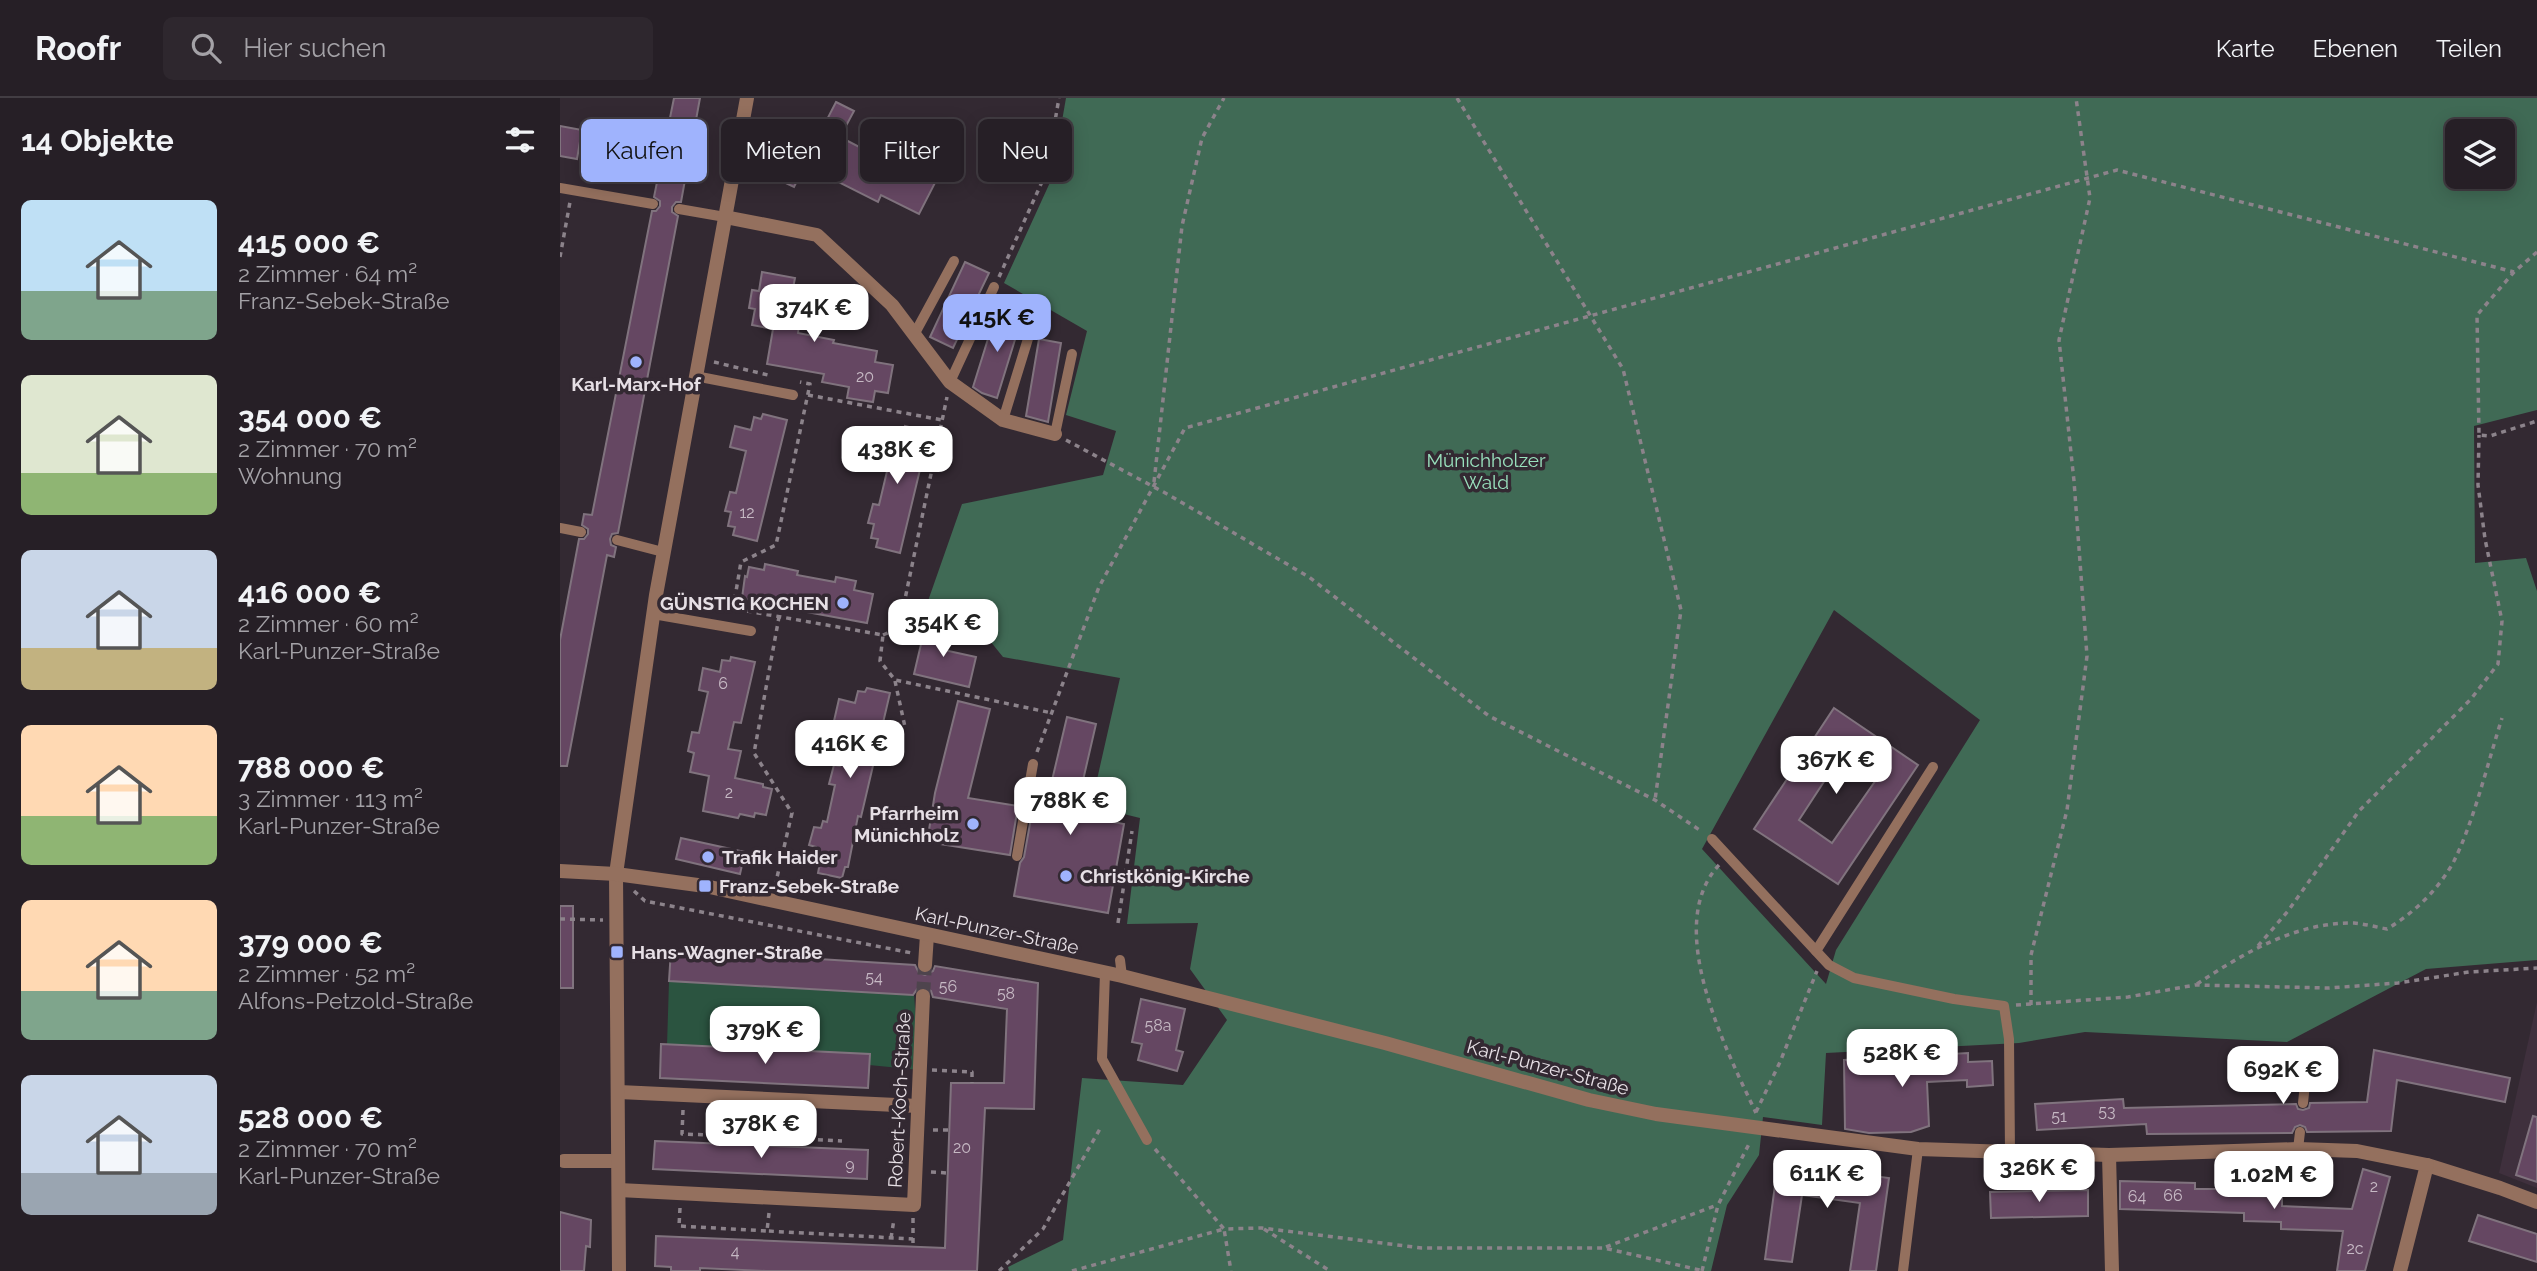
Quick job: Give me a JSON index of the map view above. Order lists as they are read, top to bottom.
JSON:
{
  "streets": {
    "street": ["Karl-Punzer-Straße", "Robert-Koch-Straße"]
  },
  "parks": ["Münichholzer Wald"],
  "places": {
    "other": [
      "Karl-Marx-Hof",
      "GÜNSTIG KOCHEN",
      "Pfarrheim Münichholz",
      "Trafik Haider",
      "Christkönig-Kirche"
    ],
    "transit": ["Franz-Sebek-Straße", "Hans-Wagner-Straße"]
  },
  "house_numbers": [
    "20",
    "12",
    "6",
    "2",
    "54",
    "56",
    "58",
    "58a",
    "53",
    "51",
    "20",
    "9",
    "2",
    "66",
    "64",
    "2c",
    "4"
  ],
  "page": {
    "header": "Roofr",
    "search": "Hier suchen",
    "nav": ["Karte", "Ebenen", "Teilen"],
    "heading": "14 Objekte",
    "chip": [
      "Kaufen",
      "Mieten",
      "Filter",
      "Neu"
    ],
    "list": [
      {
        "name": "415 000 €",
        "note": "2 Zimmer · 64 m² · Franz-Sebek-Straße"
      },
      {
        "name": "354 000 €",
        "note": "2 Zimmer · 70 m² · Wohnung"
      },
      {
        "name": "416 000 €",
        "note": "2 Zimmer · 60 m² · Karl-Punzer-Straße"
      },
      {
        "name": "788 000 €",
        "note": "3 Zimmer · 113 m² · Karl-Punzer-Straße"
      },
      {
        "name": "379 000 €",
        "note": "2 Zimmer · 52 m² · Alfons-Petzold-Straße"
      },
      {
        "name": "528 000 €",
        "note": "2 Zimmer · 70 m² · Karl-Punzer-Straße"
      }
    ],
    "price": [
      "374K €",
      "415K €",
      "438K €",
      "354K €",
      "416K €",
      "367K €",
      "788K €",
      "379K €",
      "528K €",
      "692K €",
      "378K €",
      "326K €",
      "611K €",
      "1.02M €"
    ]
  }
}
